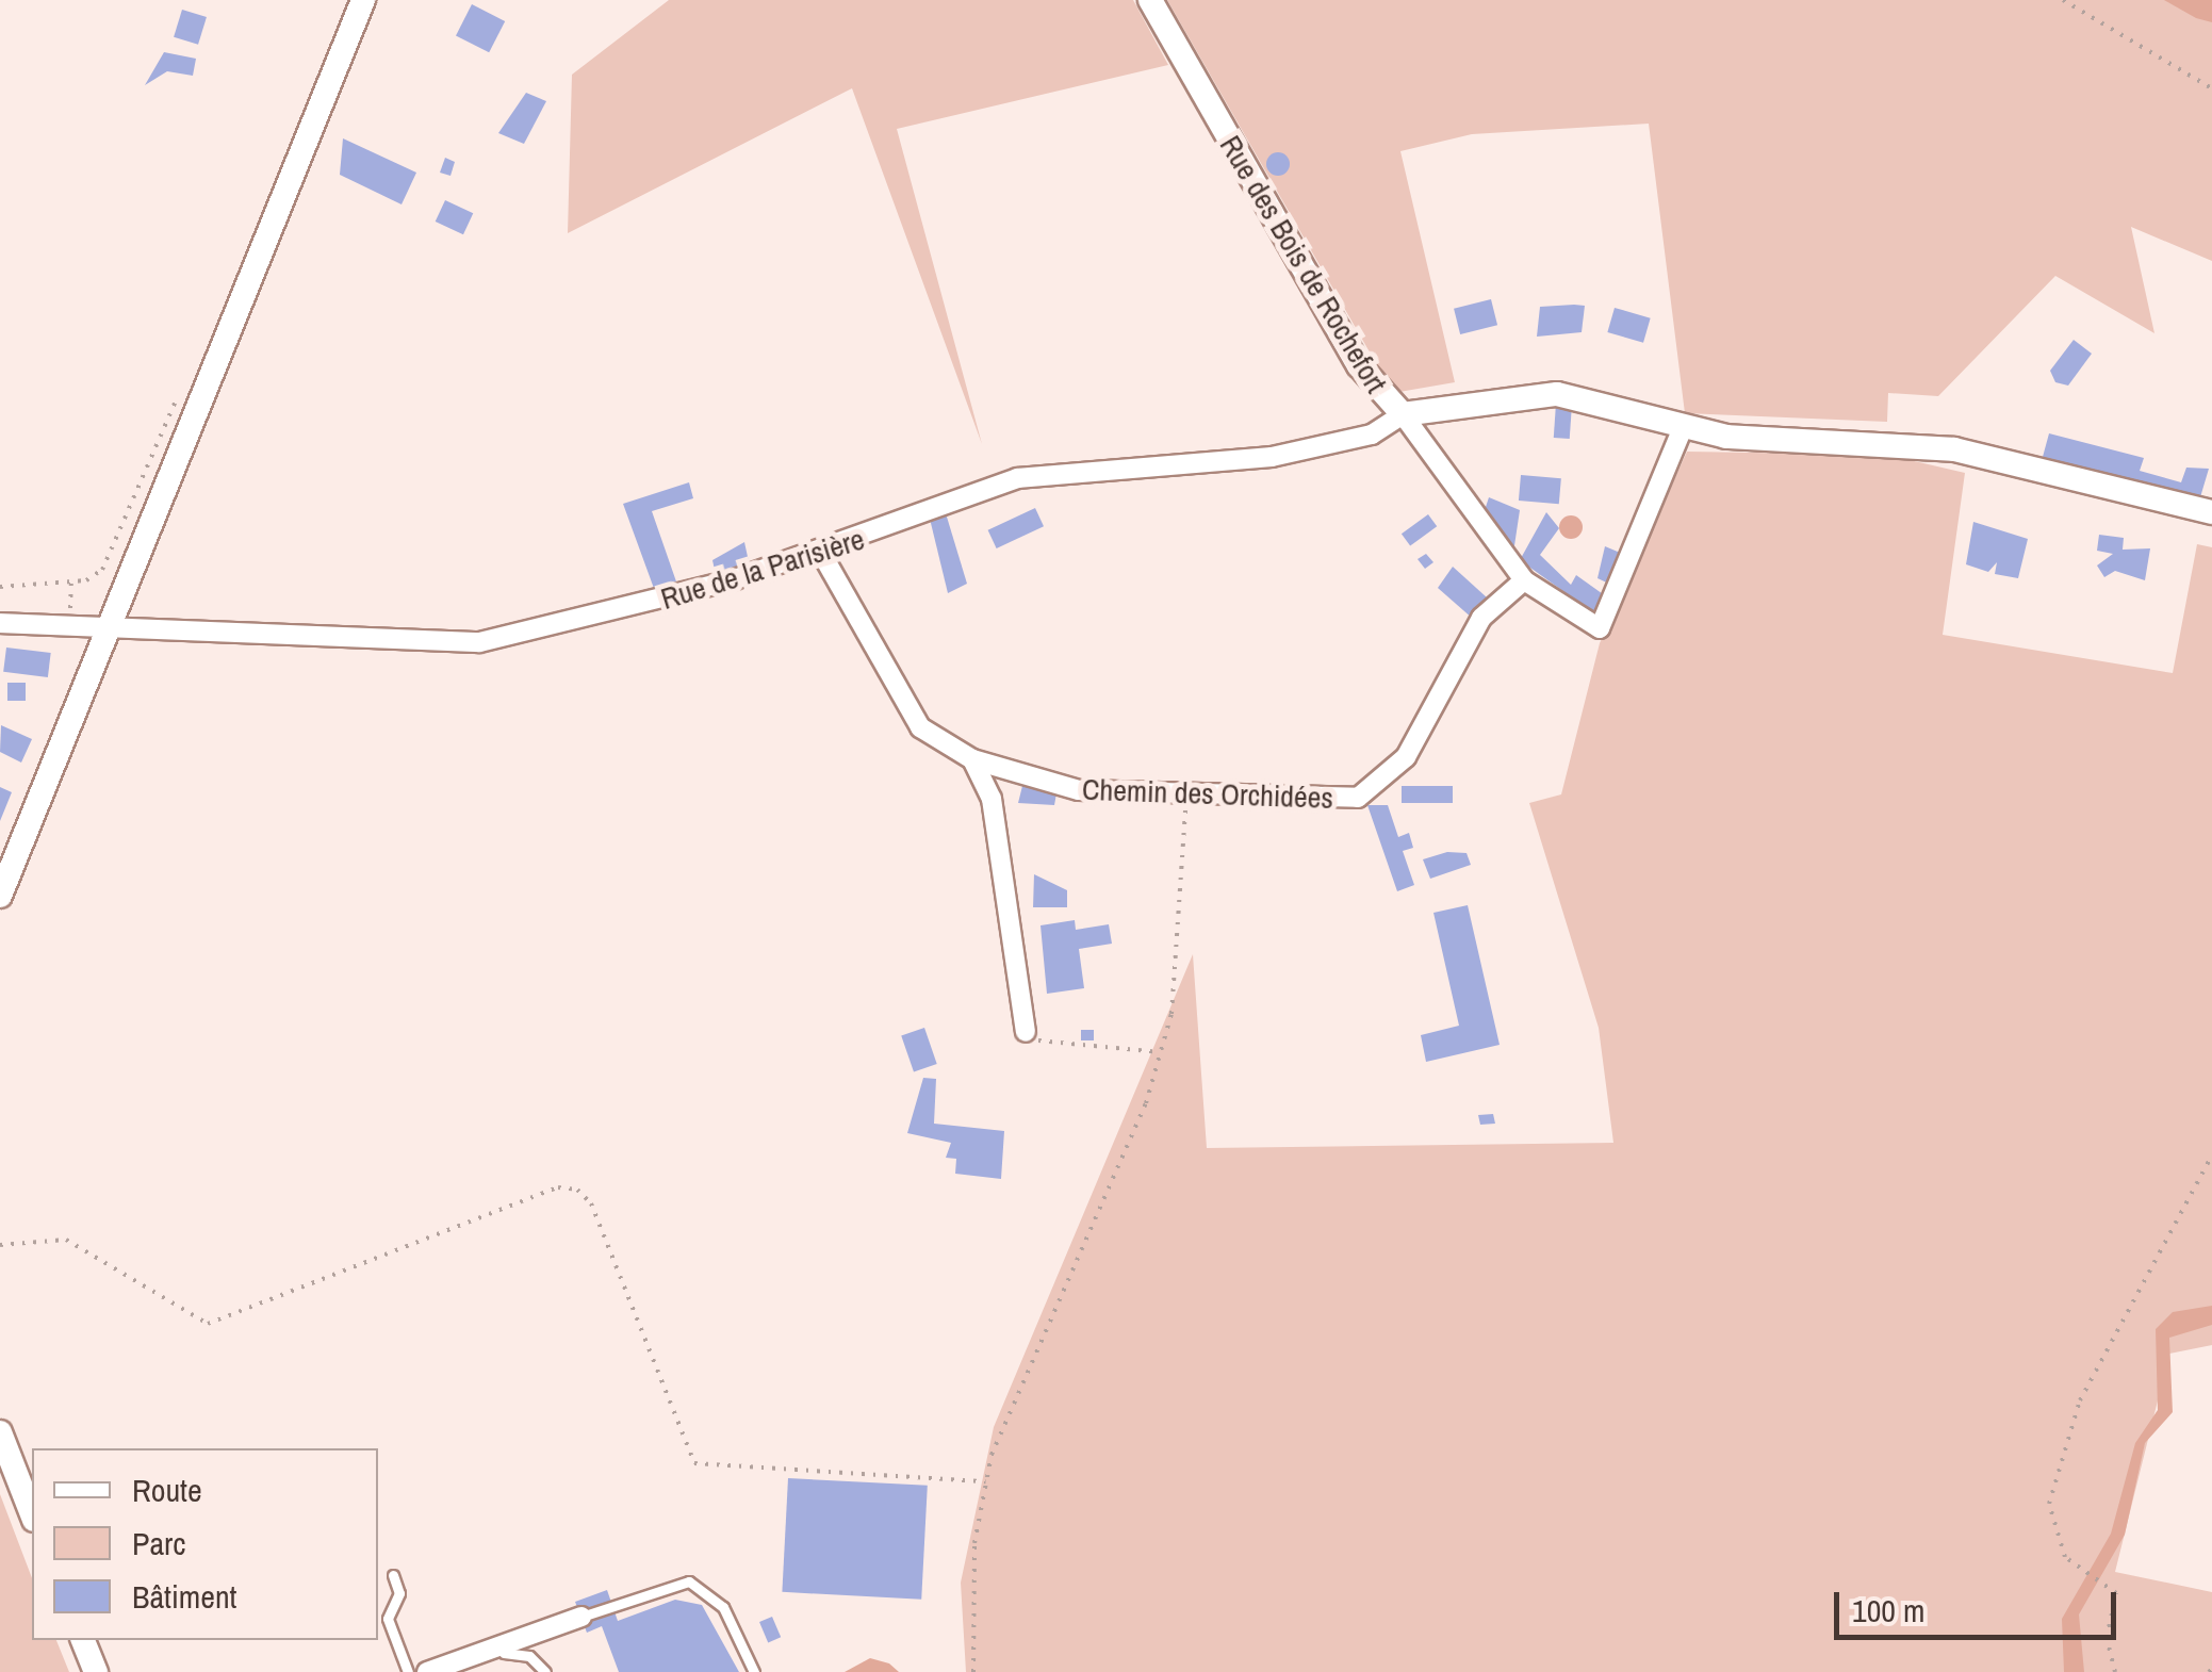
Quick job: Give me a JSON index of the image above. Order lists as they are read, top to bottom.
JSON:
{
  "streets": {
    "street": ["Rue des Bois de Rochefort", "Rue de la Parisière", "Chemin des Orchidées"]
  },
  "crossings": [
    ["Rue des Bois de Rochefort", "Rue de la Parisière"],
    ["Rue de la Parisière", "Chemin des Orchidées"]
  ],
  "legend": ["Route", "Parc", "Bâtiment"],
  "scale_bar": "100 m"
}
